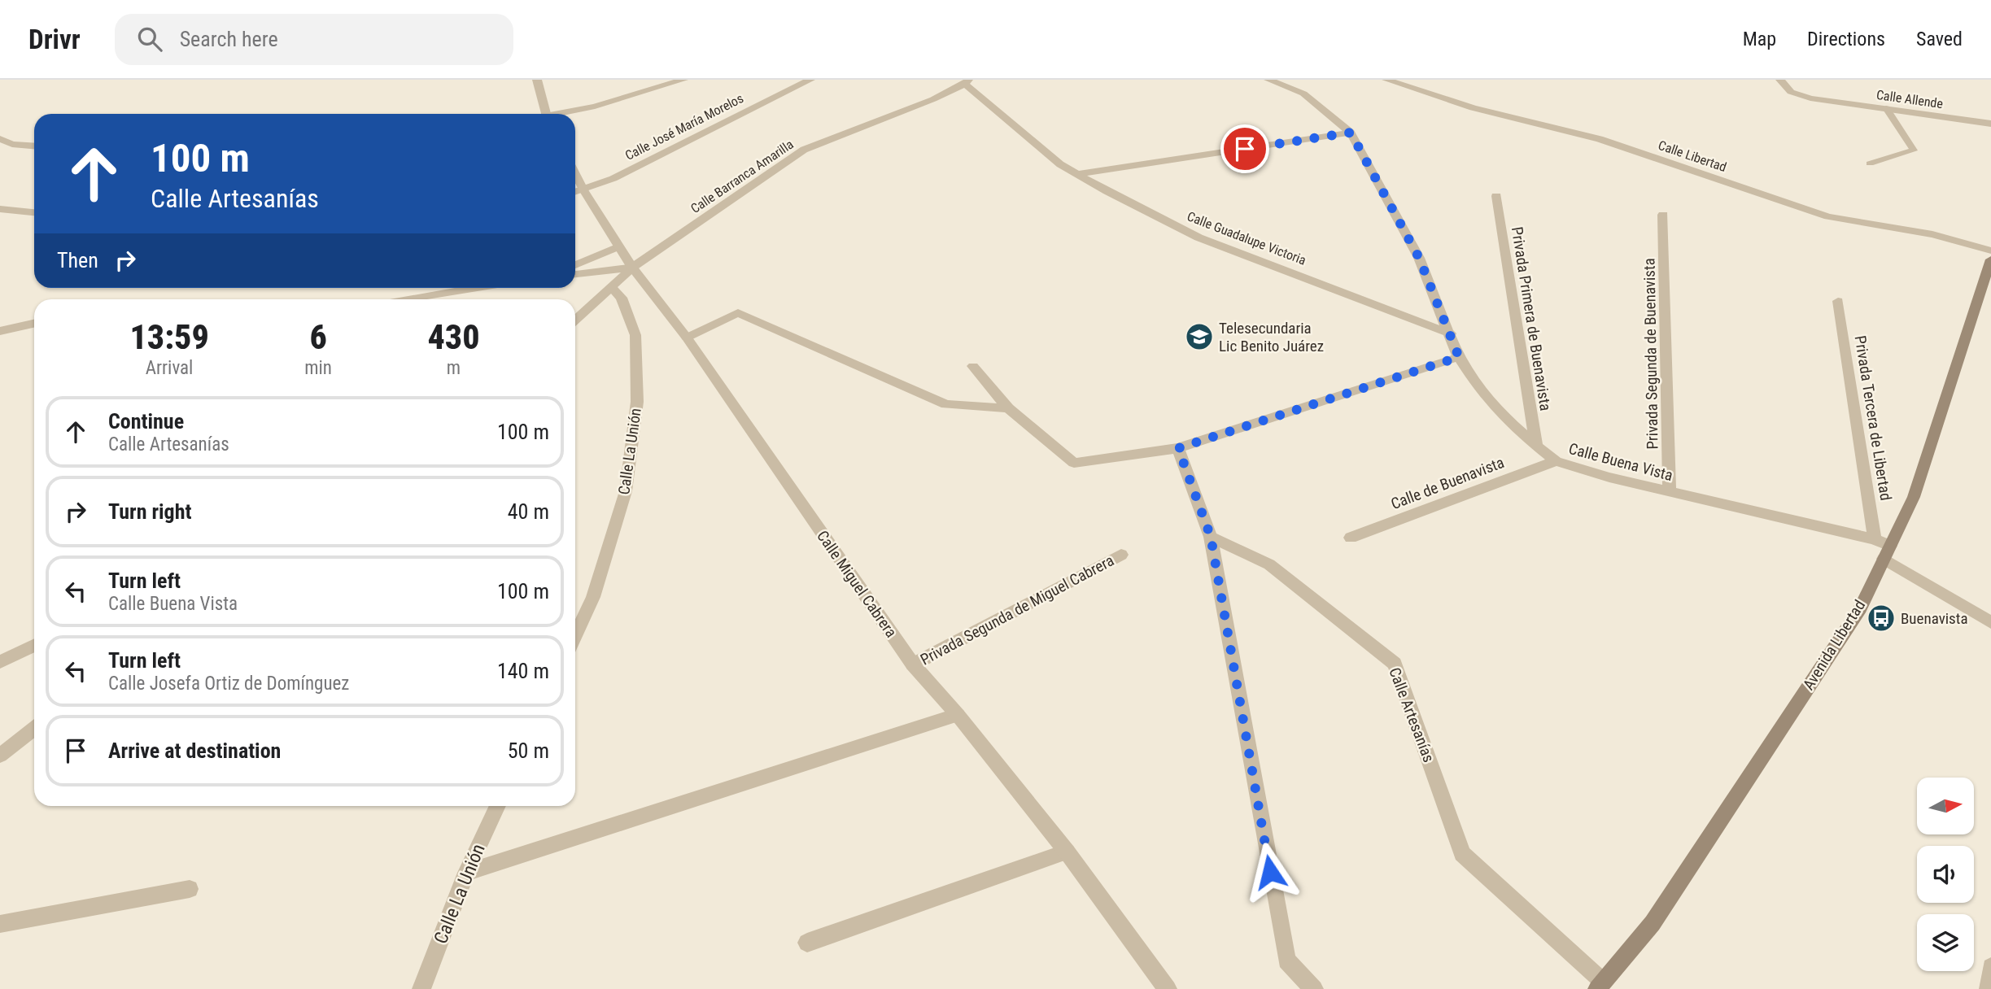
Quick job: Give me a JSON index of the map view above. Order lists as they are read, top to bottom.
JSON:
{
  "streets": {
    "main road": ["Avenida Libertad"],
    "street": [
      "Calle Allende",
      "Calle José María Morelos",
      "Calle Libertad",
      "Calle Barranca Amarilla",
      "Calle Guadalupe Victoria",
      "Privada Primera de Buenavista",
      "Privada Segunda de Buenavista",
      "Privada Tercera de Libertad",
      "Calle La Unión",
      "Calle Buena Vista",
      "Calle de Buenavista",
      "Calle Miguel Cabrera",
      "Privada Segunda de Miguel Cabrera",
      "Calle Artesanías"
    ]
  },
  "crossings": [
    ["Calle José María Morelos", "Calle Miguel Cabrera"],
    ["Calle Barranca Amarilla", "Calle Guadalupe Victoria"],
    ["Calle Barranca Amarilla", "Calle La Unión"],
    ["Calle Barranca Amarilla", "Calle Miguel Cabrera"],
    ["Calle Guadalupe Victoria", "Calle Buena Vista"],
    ["Privada Primera de Buenavista", "Calle Buena Vista"],
    ["Privada Segunda de Buenavista", "Calle Buena Vista"],
    ["Privada Tercera de Libertad", "Calle Buena Vista"],
    ["Calle Buena Vista", "Calle de Buenavista"],
    ["Calle Buena Vista", "Avenida Libertad"],
    ["Calle Miguel Cabrera", "Privada Segunda de Miguel Cabrera"],
    ["Avenida Libertad", "Calle Artesanías"]
  ],
  "places": {
    "school or university": ["Telesecundaria Lic Benito Juárez"],
    "bus stop": ["Buenavista"]
  },
  "north": "right",
  "page": {
    "header": "Drivr",
    "search": "Search here",
    "nav": ["Map", "Directions", "Saved"],
    "turn": ["100 m", "Calle Artesanías"],
    "then": "Then",
    "eta": [
      "13:59",
      "Arrival",
      "6",
      "min",
      "430",
      "m"
    ],
    "list": [
      {
        "name": "Continue",
        "note": "Calle Artesanías",
        "value": "100 m"
      },
      {
        "name": "Turn right",
        "value": "40 m"
      },
      {
        "name": "Turn left",
        "note": "Calle Buena Vista",
        "value": "100 m"
      },
      {
        "name": "Turn left",
        "note": "Calle Josefa Ortiz de Domínguez",
        "value": "140 m"
      },
      {
        "name": "Arrive at destination",
        "value": "50 m"
      }
    ]
  }
}
